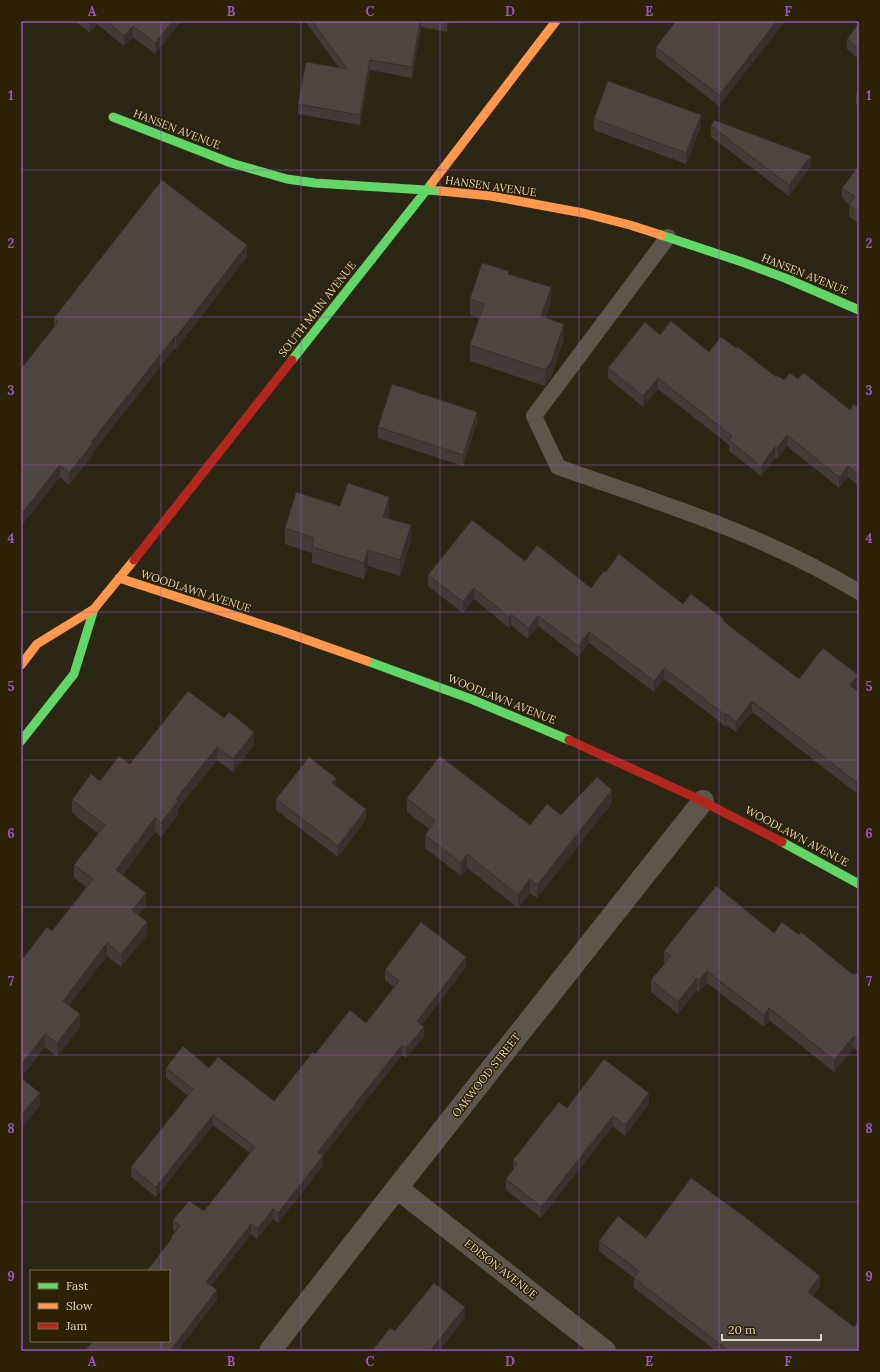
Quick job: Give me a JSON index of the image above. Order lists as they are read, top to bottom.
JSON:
{
  "streets": {
    "street": [
      "HANSEN AVENUE",
      "SOUTH MAIN AVENUE",
      "WOODLAWN AVENUE",
      "OAKWOOD STREET",
      "EDISON AVENUE"
    ]
  },
  "crossings": [
    ["HANSEN AVENUE", "SOUTH MAIN AVENUE"],
    ["SOUTH MAIN AVENUE", "WOODLAWN AVENUE"],
    ["WOODLAWN AVENUE", "OAKWOOD STREET"],
    ["OAKWOOD STREET", "EDISON AVENUE"]
  ],
  "legend": ["Fast", "Slow", "Jam"],
  "scale_bar": "20 m",
  "grid": {
    "columns": [
      "A",
      "B",
      "C",
      "D",
      "E",
      "F"
    ],
    "rows": [
      "1",
      "2",
      "3",
      "4",
      "5",
      "6",
      "7",
      "8",
      "9"
    ]
  }
}
